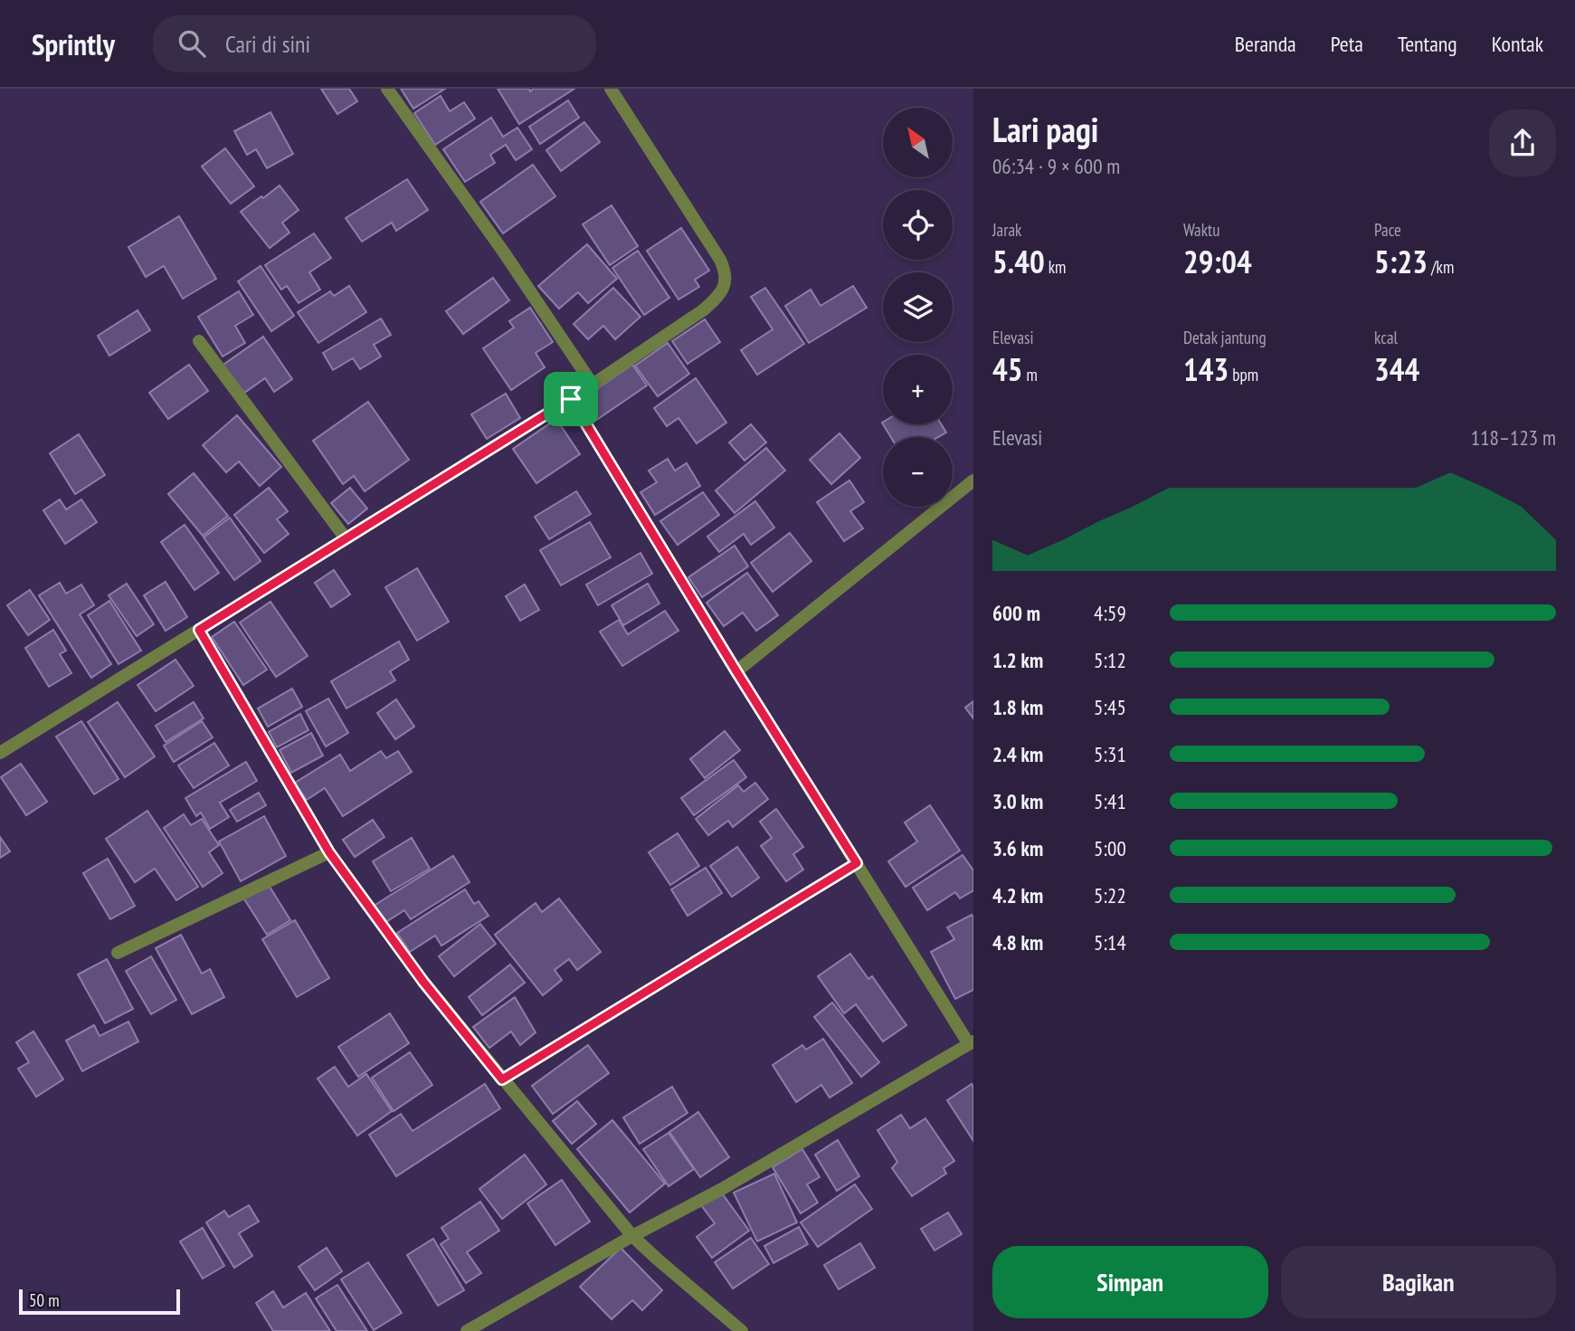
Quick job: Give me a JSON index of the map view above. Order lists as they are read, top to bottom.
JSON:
{
  "scale_bar": "50 m",
  "north": "top left",
  "page": {
    "header": "Sprintly",
    "search": "Cari di sini",
    "nav": [
      "Beranda",
      "Peta",
      "Tentang",
      "Kontak"
    ],
    "heading": ["Lari pagi", "06:34 · 9 × 600 m"],
    "map_buttons": ["+", "−"],
    "stats": [
      ["Jarak", "5.40 km"],
      ["Waktu", "29:04"],
      ["Pace", "5:23 /km"],
      ["Elevasi", "45 m"],
      ["Detak jantung", "143 bpm"],
      ["kcal", "344"]
    ],
    "chart": ["Elevasi", "118–123 m"],
    "list": [
      {
        "name": "600 m",
        "note": "4:59"
      },
      {
        "name": "1.2 km",
        "note": "5:12"
      },
      {
        "name": "1.8 km",
        "note": "5:45"
      },
      {
        "name": "2.4 km",
        "note": "5:31"
      },
      {
        "name": "3.0 km",
        "note": "5:41"
      },
      {
        "name": "3.6 km",
        "note": "5:00"
      },
      {
        "name": "4.2 km",
        "note": "5:22"
      },
      {
        "name": "4.8 km",
        "note": "5:14"
      }
    ],
    "buttons": ["Simpan", "Bagikan"],
    "scale": "50 m"
  }
}
